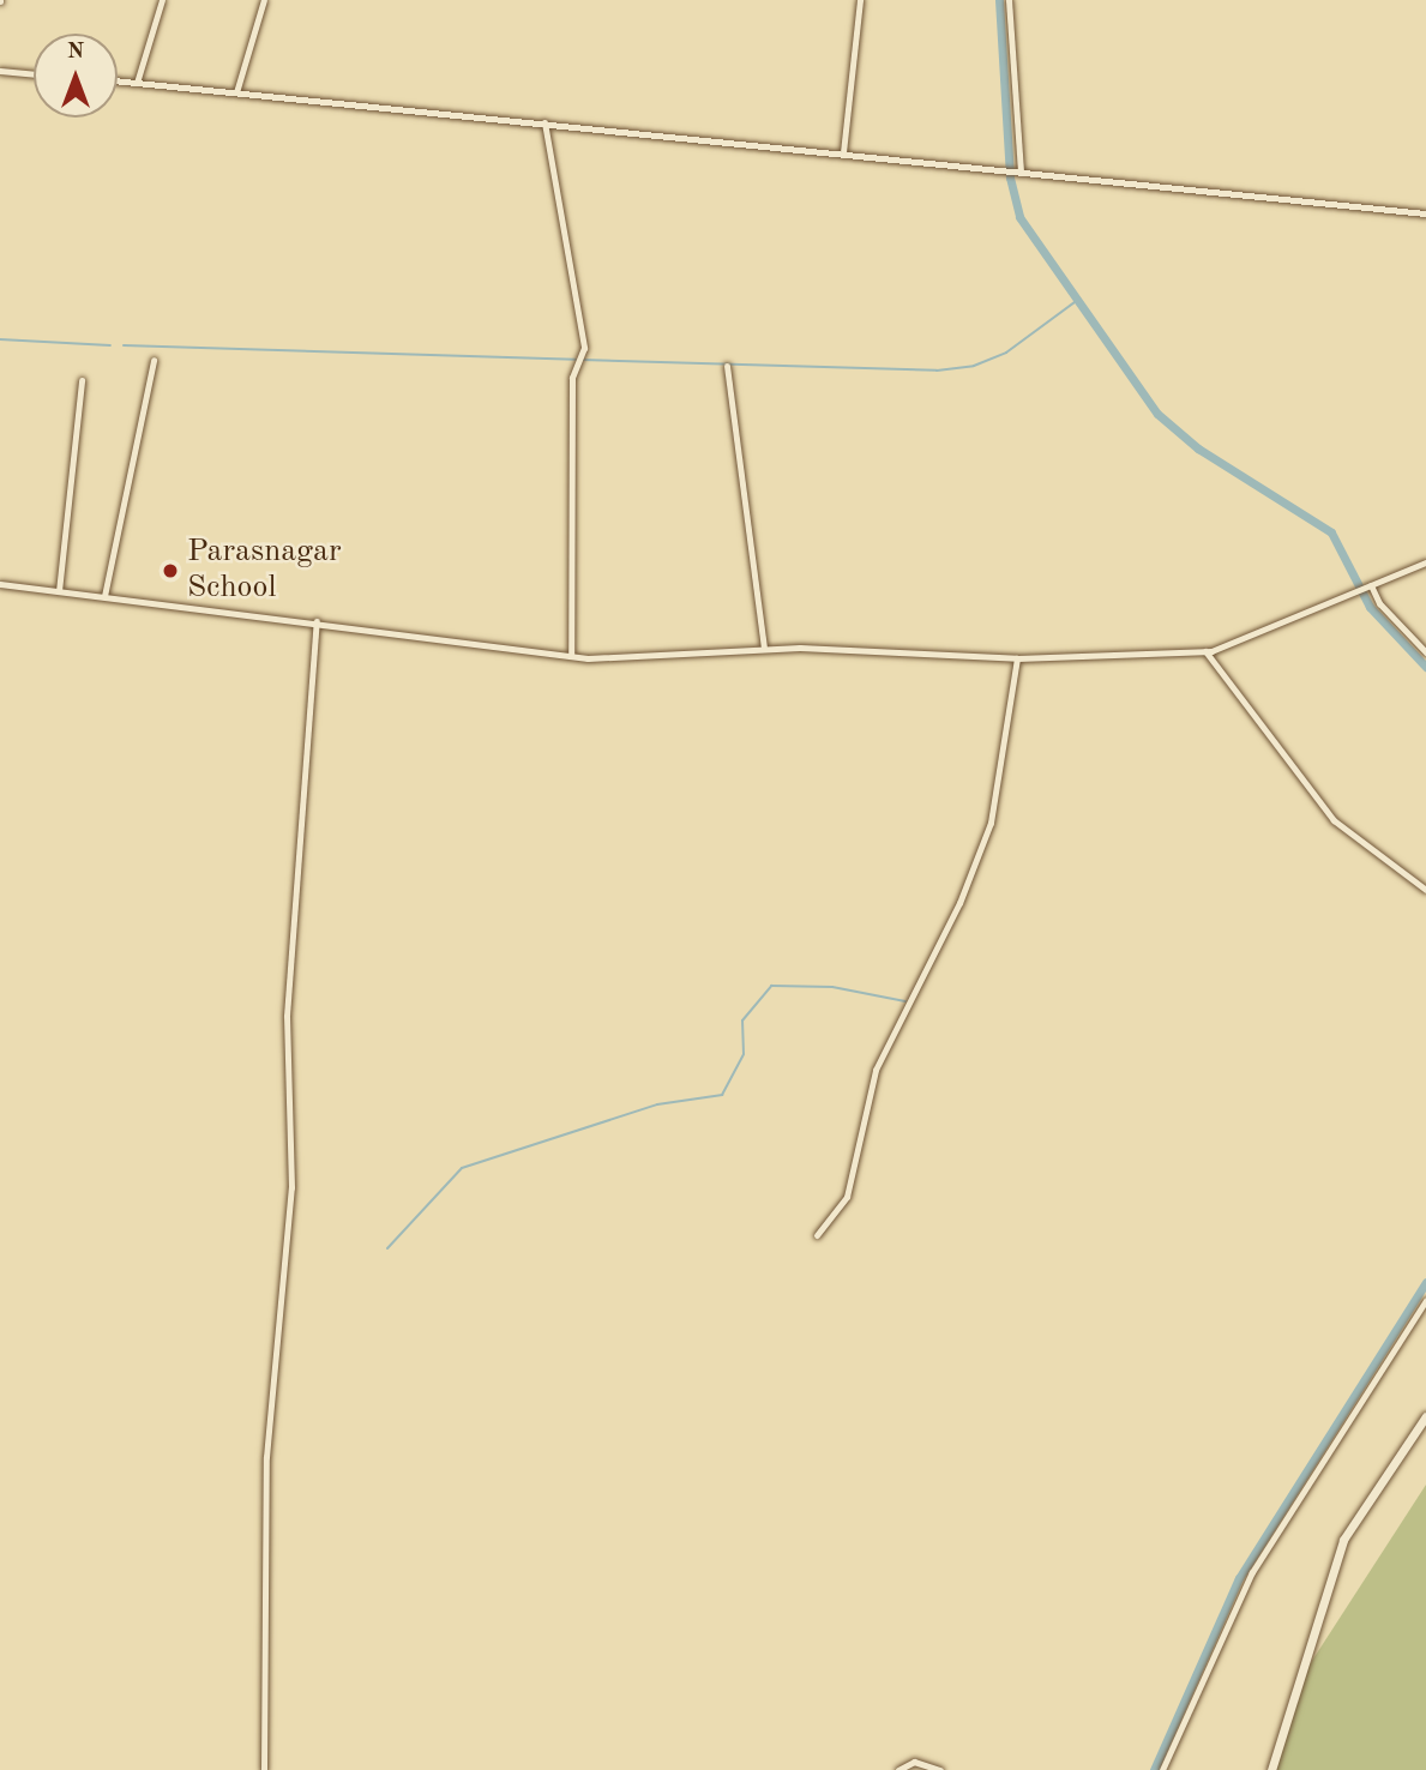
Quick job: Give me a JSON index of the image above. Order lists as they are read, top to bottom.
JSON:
{
  "places": ["Parasnagar School"],
  "north": "top"
}
